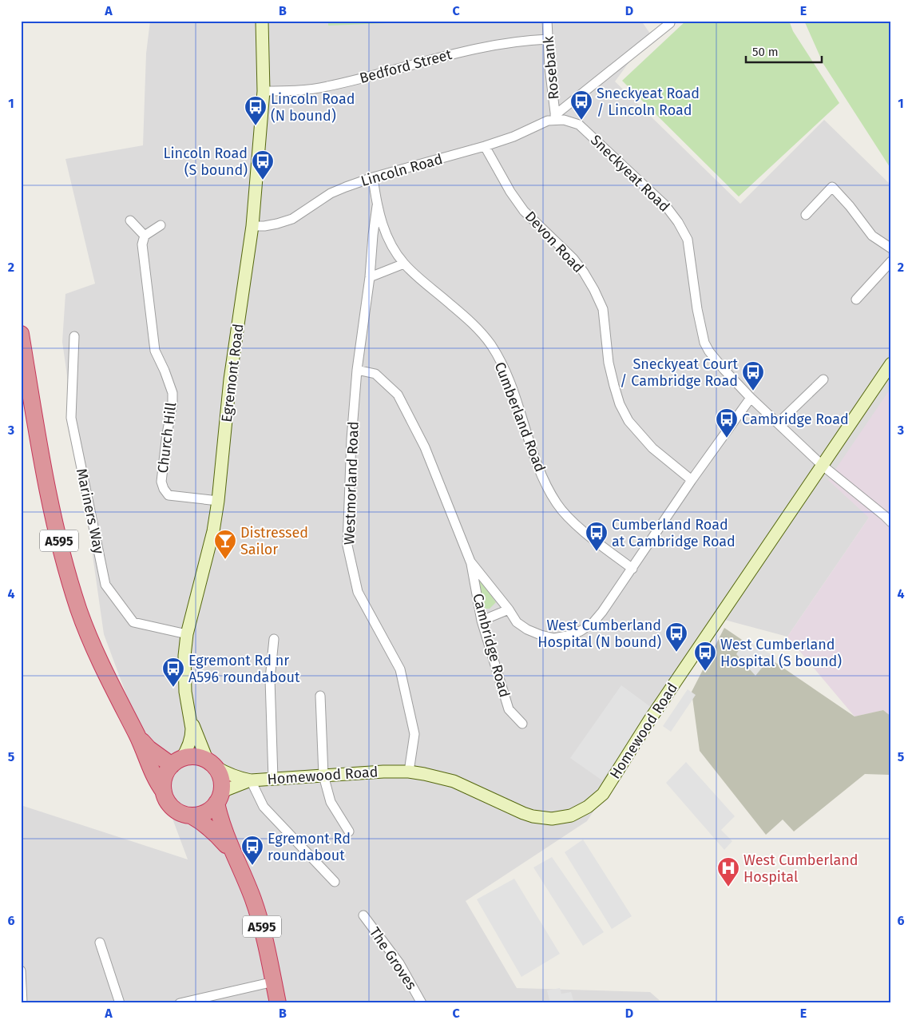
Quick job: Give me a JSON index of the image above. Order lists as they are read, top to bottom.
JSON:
{
  "streets": {
    "highway": ["A595"],
    "street": [
      "Bedford Street",
      "Rosebank",
      "Lincoln Road",
      "Sneckyeat Road",
      "Devon Road",
      "Egremont Road",
      "Cumberland Road",
      "Church Hill",
      "Westmorland Road",
      "Mariners Way",
      "Cambridge Road",
      "Homewood Road",
      "The Groves"
    ]
  },
  "crossings": [
    ["Bedford Street", "Rosebank"],
    ["Bedford Street", "Egremont Road"],
    ["Rosebank", "Lincoln Road"],
    ["Rosebank", "Sneckyeat Road"],
    ["Lincoln Road", "Sneckyeat Road"],
    ["Lincoln Road", "Devon Road"],
    ["Lincoln Road", "Egremont Road"],
    ["Lincoln Road", "Cumberland Road"],
    ["Sneckyeat Road", "Cambridge Road"],
    ["Sneckyeat Road", "Homewood Road"],
    ["Devon Road", "Cambridge Road"],
    ["Egremont Road", "Church Hill"],
    ["Egremont Road", "Mariners Way"],
    ["Cumberland Road", "Westmorland Road"],
    ["Cumberland Road", "Cambridge Road"],
    ["Westmorland Road", "Cambridge Road"],
    ["Westmorland Road", "Homewood Road"]
  ],
  "places": {
    "bus stop": [
      "Sneckyeat Road / Lincoln Road",
      "Lincoln Road (N bound)",
      "Lincoln Road (S bound)",
      "Sneckyeat Court / Cambridge Road",
      "Cambridge Road",
      "Cumberland Road at Cambridge Road",
      "West Cumberland Hospital (N bound)",
      "West Cumberland Hospital (S bound)",
      "Egremont Rd nr A596 roundabout",
      "Egremont Rd roundabout"
    ],
    "bar": ["Distressed Sailor"],
    "hospital": ["West Cumberland Hospital"]
  },
  "scale_bar": "50 m",
  "grid": {
    "columns": [
      "A",
      "B",
      "C",
      "D",
      "E"
    ],
    "rows": [
      "1",
      "2",
      "3",
      "4",
      "5",
      "6"
    ]
  }
}
